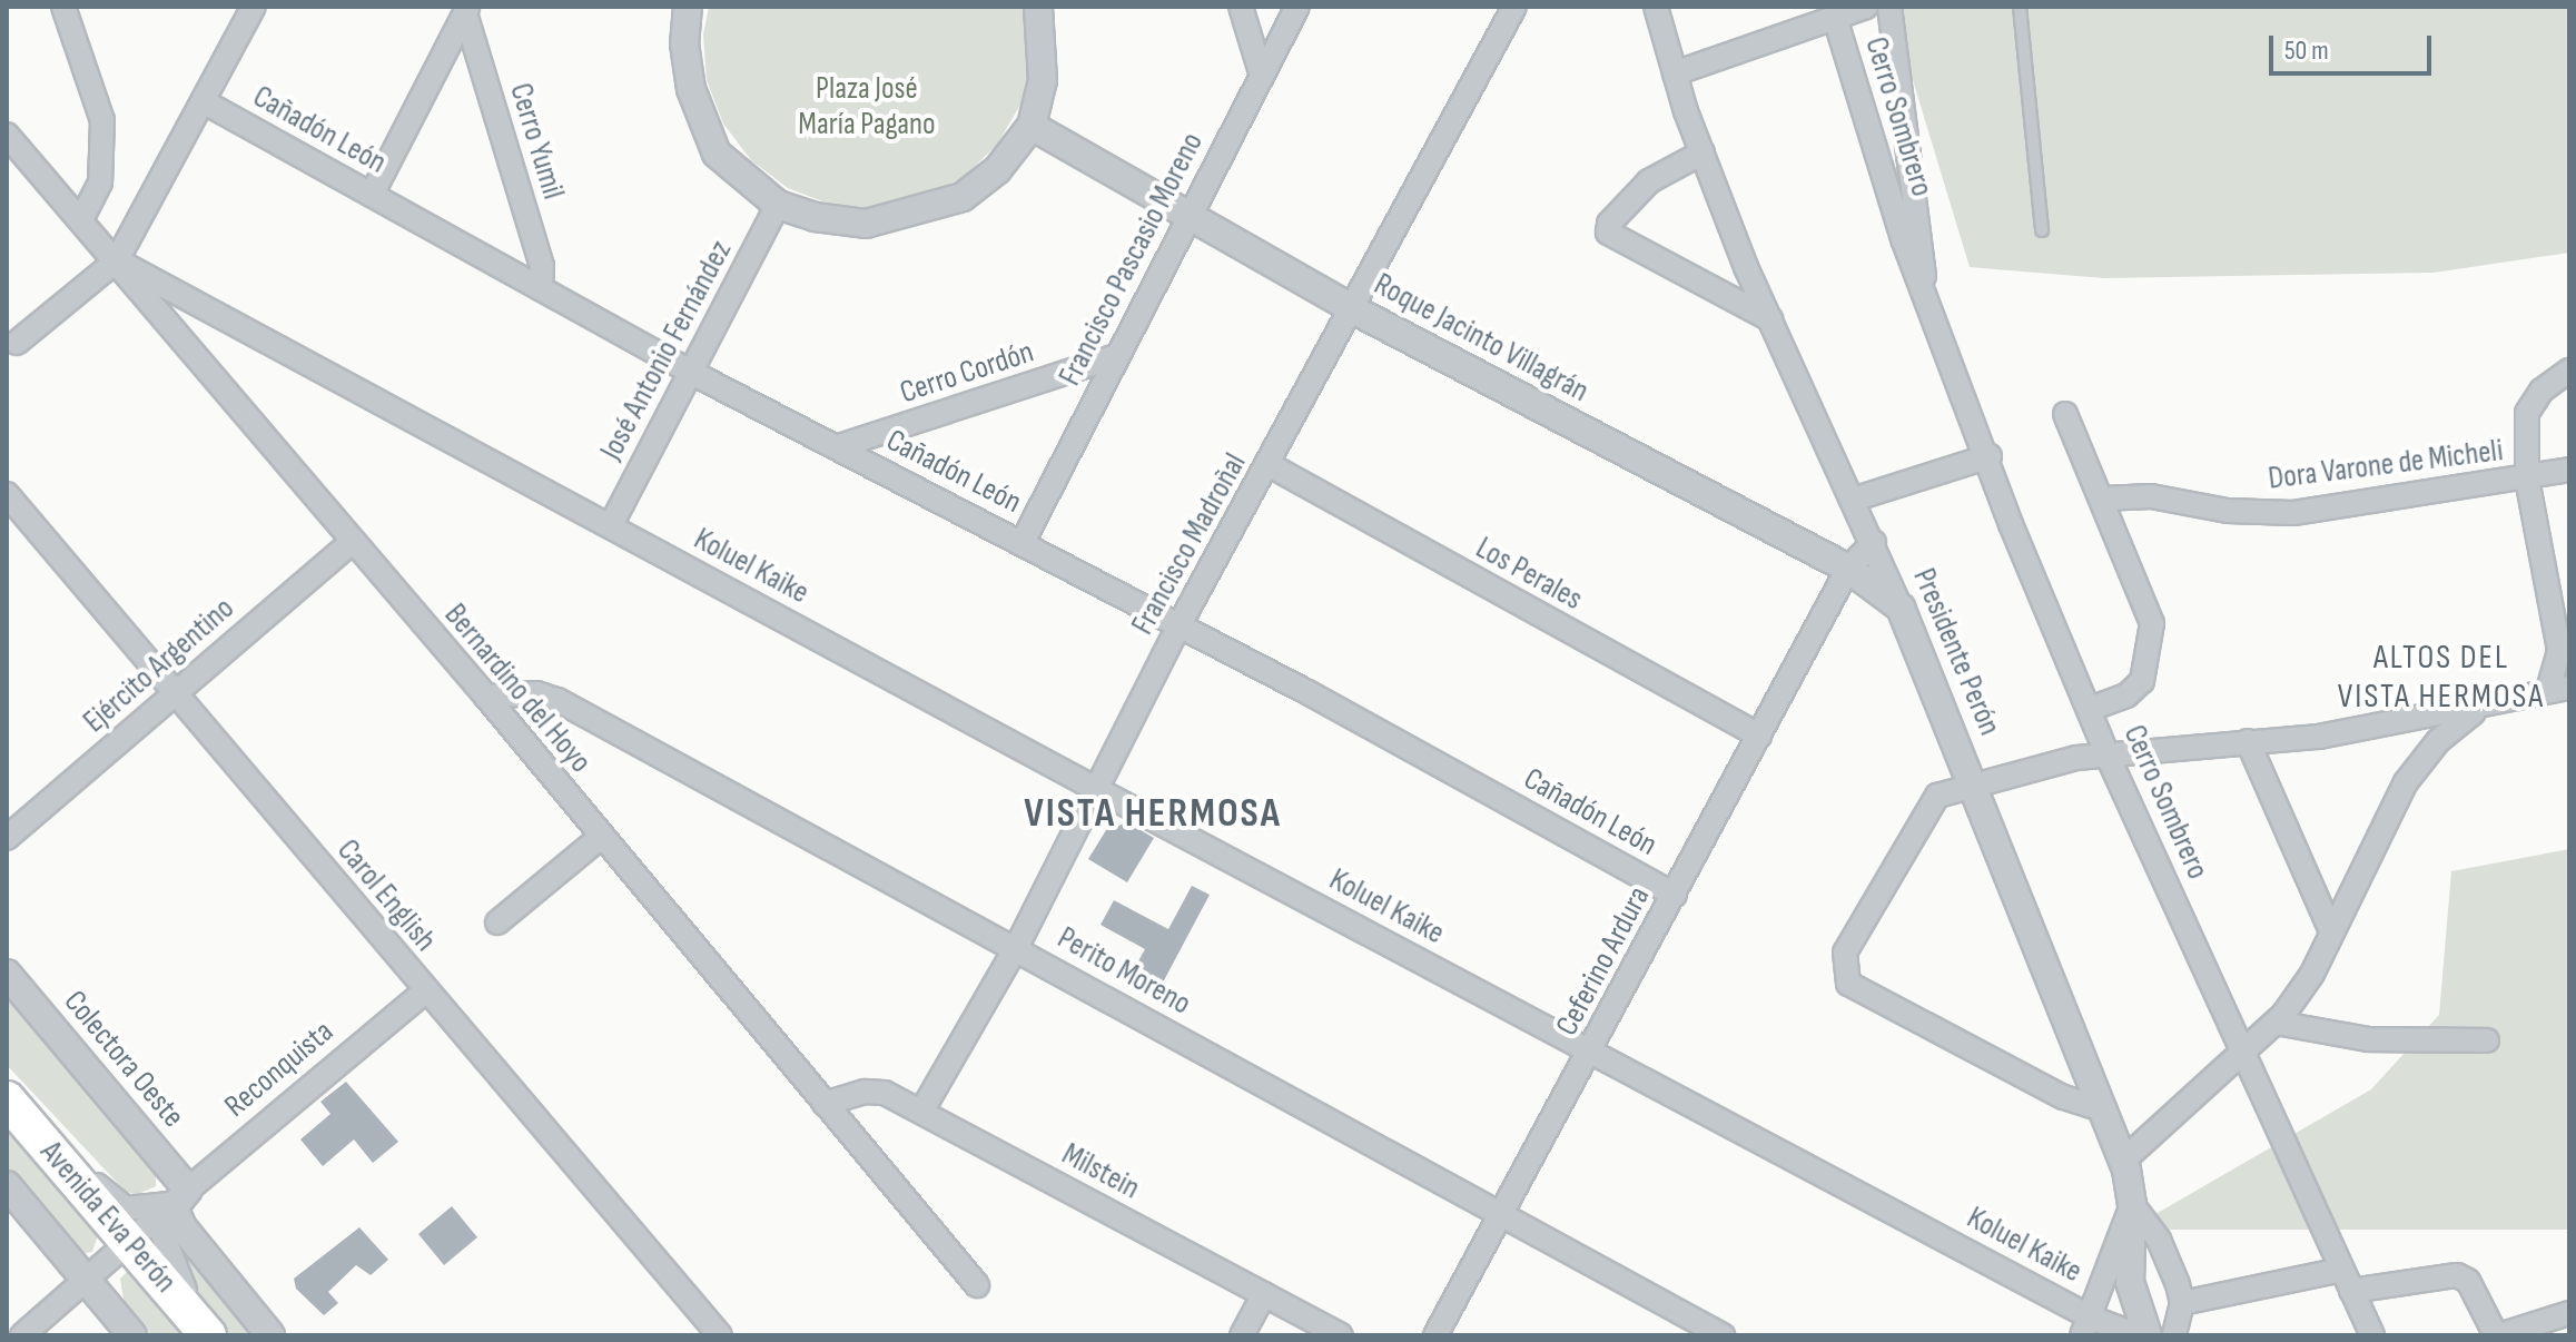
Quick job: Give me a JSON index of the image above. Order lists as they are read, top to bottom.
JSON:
{
  "streets": {
    "highway": ["Avenida Eva Perón"],
    "street": [
      "Cerro Sombrero",
      "Cañadón León",
      "Cerro Yumil",
      "Francisco Pascasio Moreno",
      "Roque Jacinto Villagrán",
      "José Antonio Fernández",
      "Cerro Cordón",
      "Dora Varone de Micheli",
      "Francisco Madroñal",
      "Koluel Kaike",
      "Los Perales",
      "Presidente Perón",
      "Ejército Argentino",
      "Bernardino del Hoyo",
      "Carol English",
      "Ceferino Ardura",
      "Perito Moreno",
      "Colectora Oeste",
      "Reconquista",
      "Milstein"
    ]
  },
  "crossings": [
    ["Cañadón León", "Cerro Yumil"],
    ["Cañadón León", "Francisco Pascasio Moreno"],
    ["Cañadón León", "José Antonio Fernández"],
    ["Cañadón León", "Cerro Cordón"],
    ["Cañadón León", "Francisco Madroñal"],
    ["Cañadón León", "Ceferino Ardura"],
    ["Francisco Pascasio Moreno", "Roque Jacinto Villagrán"],
    ["Francisco Pascasio Moreno", "Cerro Cordón"],
    ["Roque Jacinto Villagrán", "Francisco Madroñal"],
    ["Roque Jacinto Villagrán", "Presidente Perón"],
    ["Roque Jacinto Villagrán", "Ceferino Ardura"],
    ["José Antonio Fernández", "Koluel Kaike"],
    ["Francisco Madroñal", "Koluel Kaike"],
    ["Francisco Madroñal", "Los Perales"],
    ["Francisco Madroñal", "Perito Moreno"],
    ["Francisco Madroñal", "Milstein"],
    ["Koluel Kaike", "Bernardino del Hoyo"],
    ["Koluel Kaike", "Ceferino Ardura"],
    ["Los Perales", "Ceferino Ardura"],
    ["Presidente Perón", "Ceferino Ardura"],
    ["Ejército Argentino", "Bernardino del Hoyo"],
    ["Ejército Argentino", "Carol English"],
    ["Bernardino del Hoyo", "Perito Moreno"],
    ["Bernardino del Hoyo", "Milstein"],
    ["Carol English", "Reconquista"],
    ["Ceferino Ardura", "Perito Moreno"],
    ["Colectora Oeste", "Reconquista"],
    ["Reconquista", "Avenida Eva Perón"]
  ],
  "districts": ["ALTOS DEL VISTA HERMOSA", "VISTA HERMOSA"],
  "parks": ["Plaza José María Pagano"],
  "scale_bar": "50 m"
}
